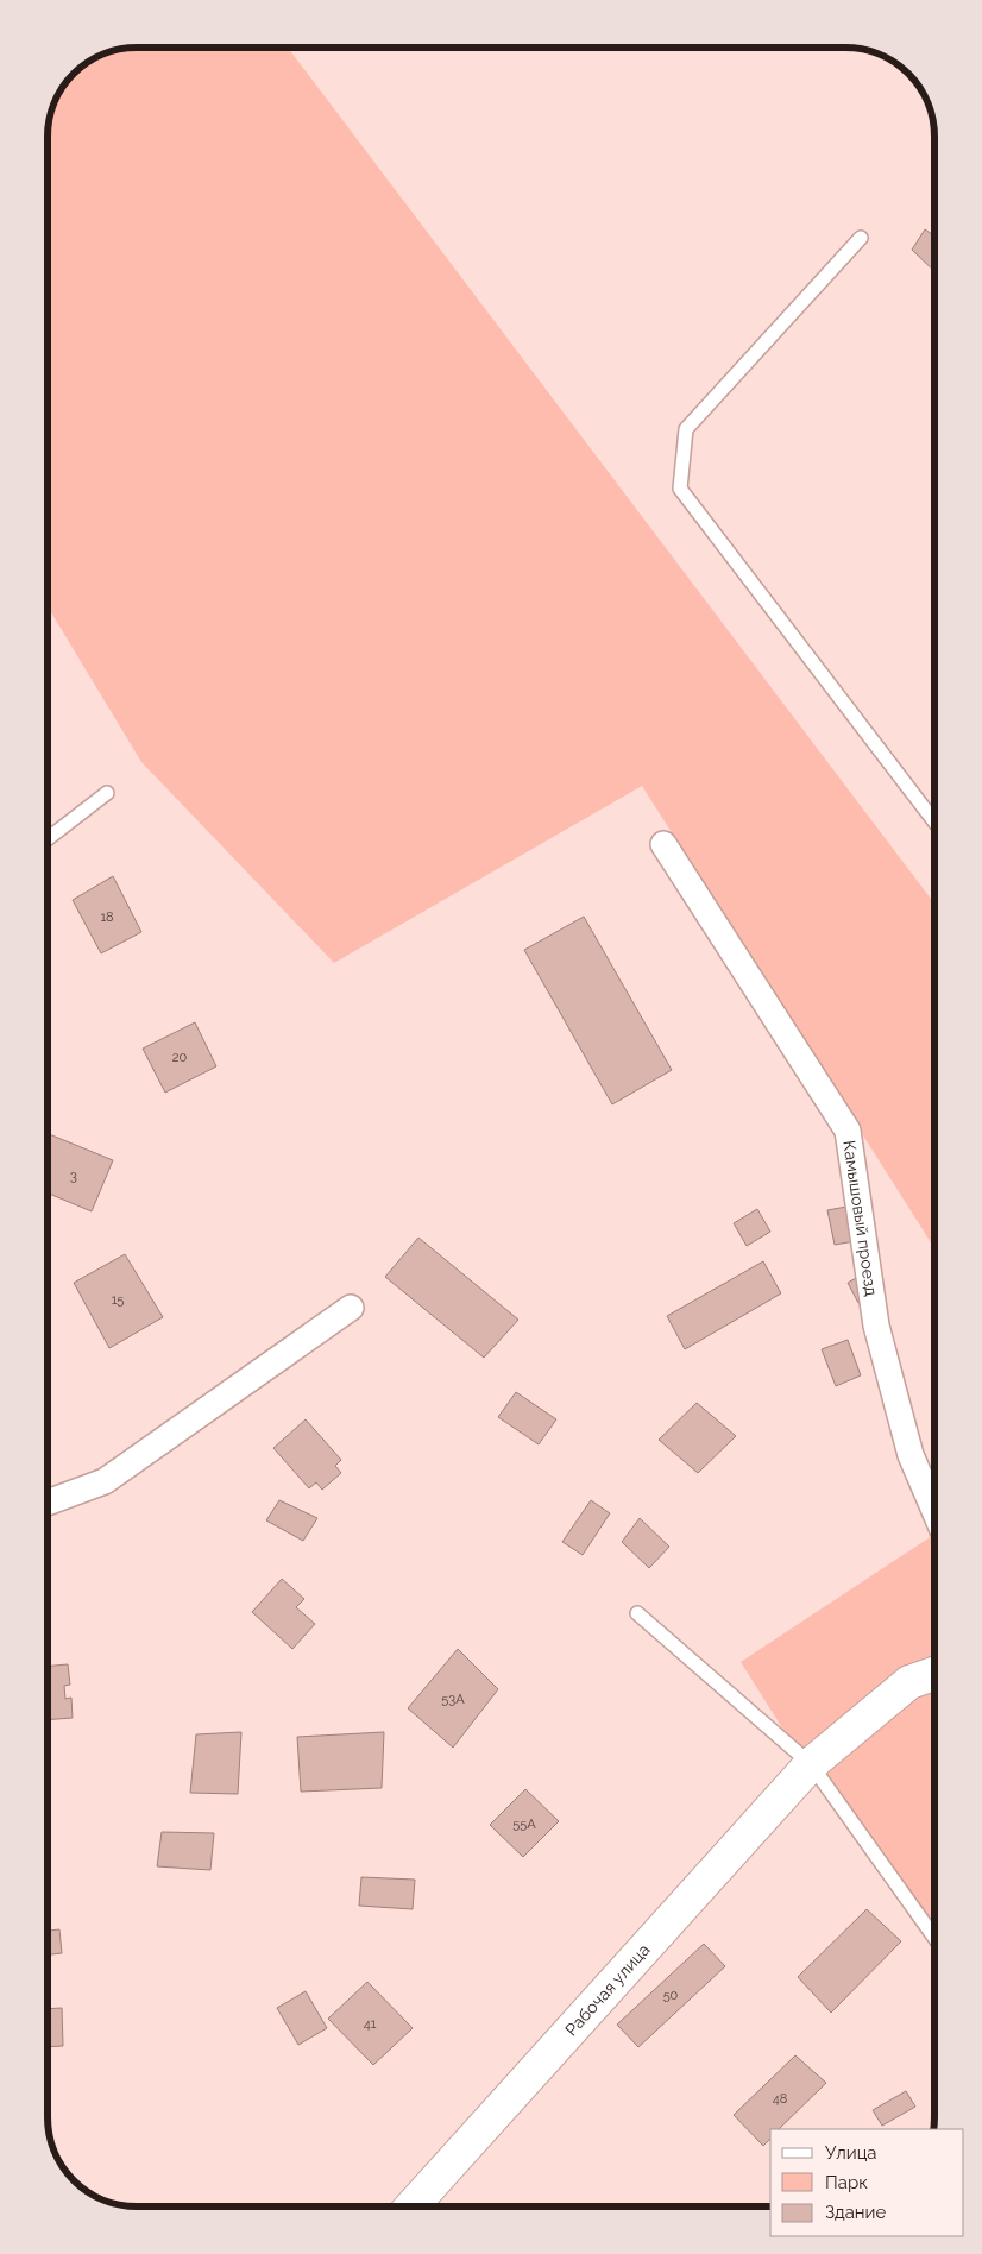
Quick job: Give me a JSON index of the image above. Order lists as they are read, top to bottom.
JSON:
{
  "streets": {
    "street": ["Камышовый проезд", "Рабочая улица"]
  },
  "house_numbers": [
    "18",
    "20",
    "3",
    "15",
    "53А",
    "55А",
    "50",
    "41",
    "48"
  ],
  "legend": ["Улица", "Парк", "Здание"]
}
